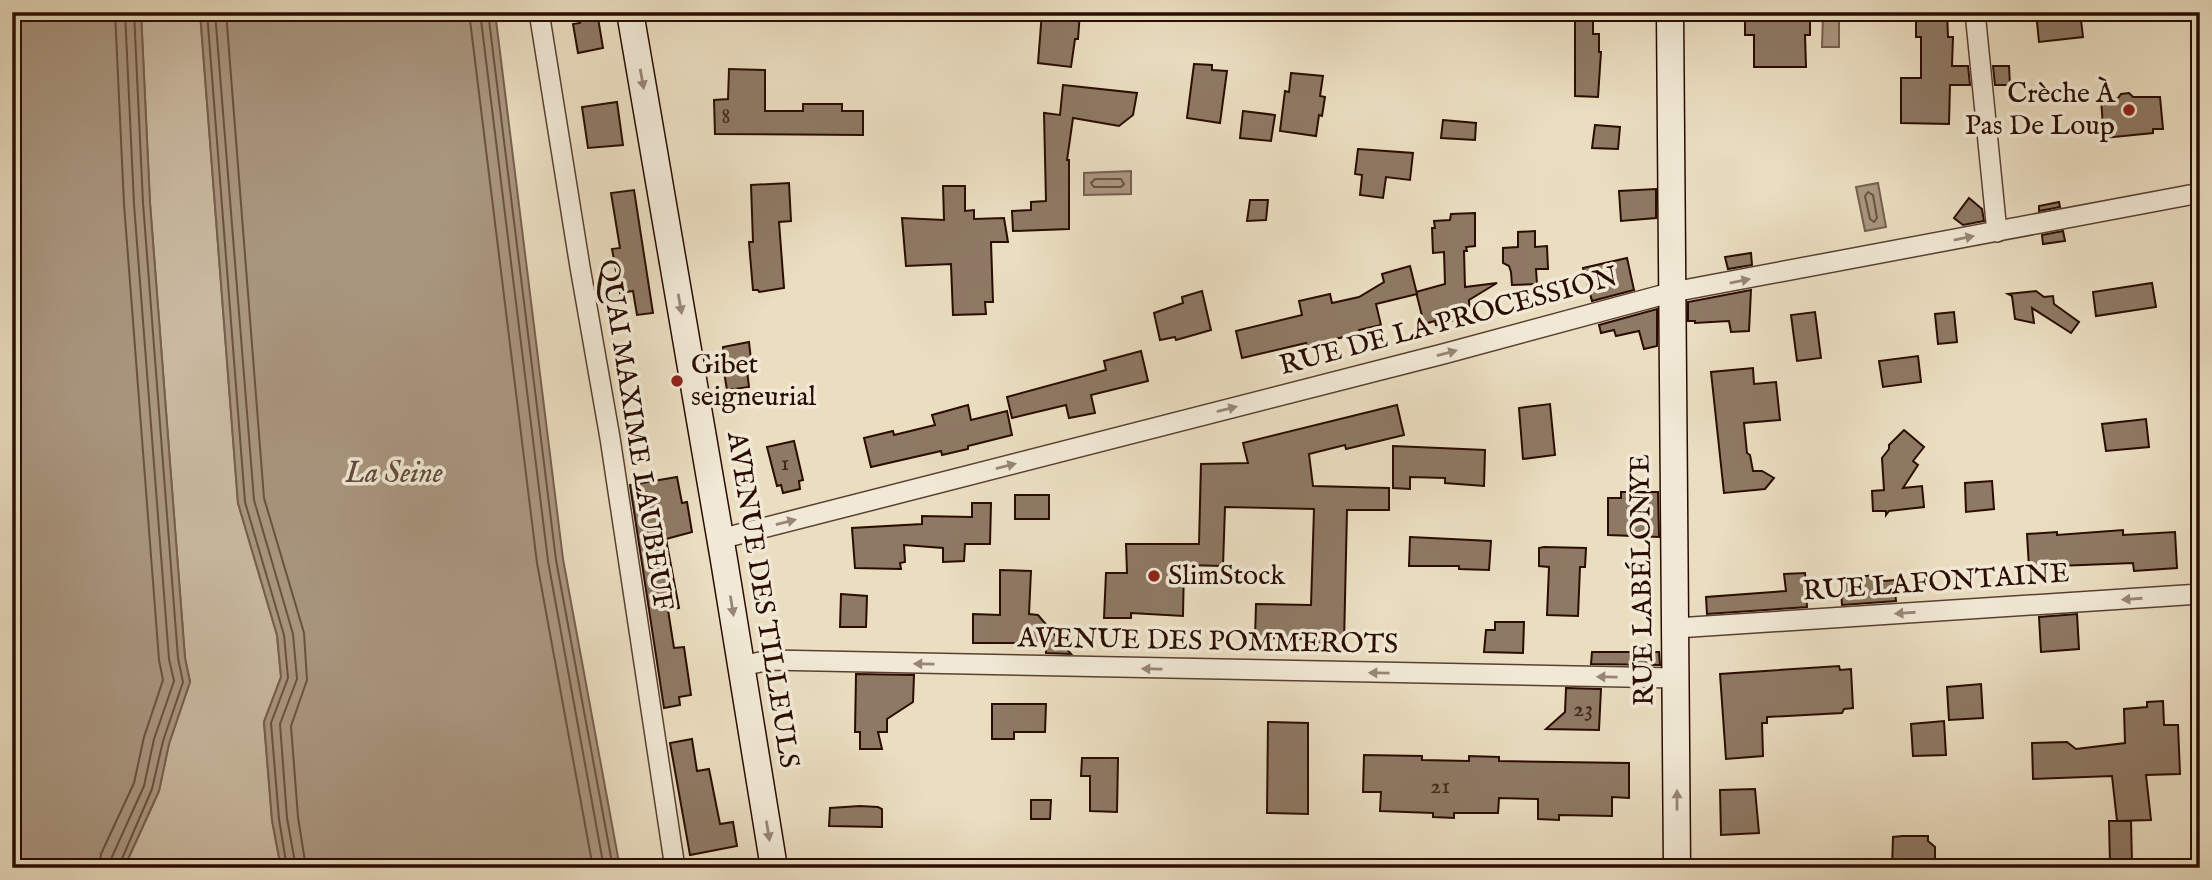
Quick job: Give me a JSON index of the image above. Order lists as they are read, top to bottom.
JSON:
{
  "streets": {
    "main road": ["RUE LABÉLONYE", "AVENUE DES TILLEULS"],
    "street": [
      "RUE DE LA PROCESSION",
      "QUAI MAXIME LAUBEUF",
      "RUE LAFONTAINE",
      "AVENUE DES POMMEROTS"
    ]
  },
  "crossings": [
    ["RUE DE LA PROCESSION", "RUE LABÉLONYE"],
    ["RUE DE LA PROCESSION", "AVENUE DES TILLEULS"],
    ["RUE LABÉLONYE", "RUE LAFONTAINE"],
    ["RUE LABÉLONYE", "AVENUE DES POMMEROTS"],
    ["AVENUE DES TILLEULS", "AVENUE DES POMMEROTS"]
  ],
  "one_way": [
    "RUE DE LA PROCESSION",
    "RUE LAFONTAINE",
    "AVENUE DES TILLEULS",
    "AVENUE DES POMMEROTS"
  ],
  "water": ["La Seine"],
  "places": ["Crèche À Pas De Loup", "Gibet seigneurial", "SlimStock"],
  "house_numbers": [
    "8",
    "1",
    "23",
    "21"
  ]
}
